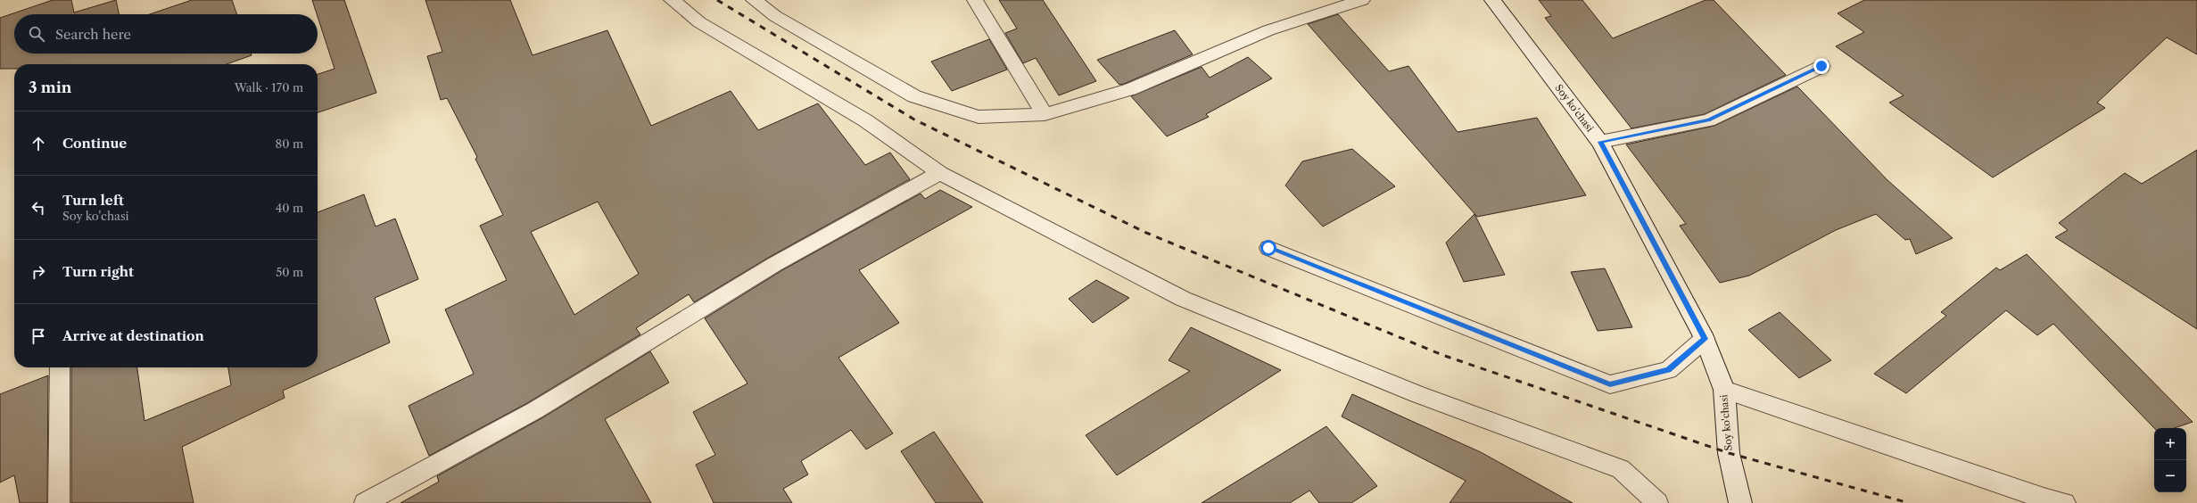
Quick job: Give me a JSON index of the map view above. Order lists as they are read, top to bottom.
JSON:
{
  "streets": {
    "main road": ["Soy ko'chasi"]
  },
  "page": {
    "search": "Search here",
    "heading": ["3 min", "Walk · 170 m"],
    "list": [
      ["Continue", "80 m"],
      ["Turn left", "Soy ko'chasi", "40 m"],
      ["Turn right", "50 m"],
      "Arrive at destination"
    ],
    "map_buttons": ["+", "−"]
  }
}
